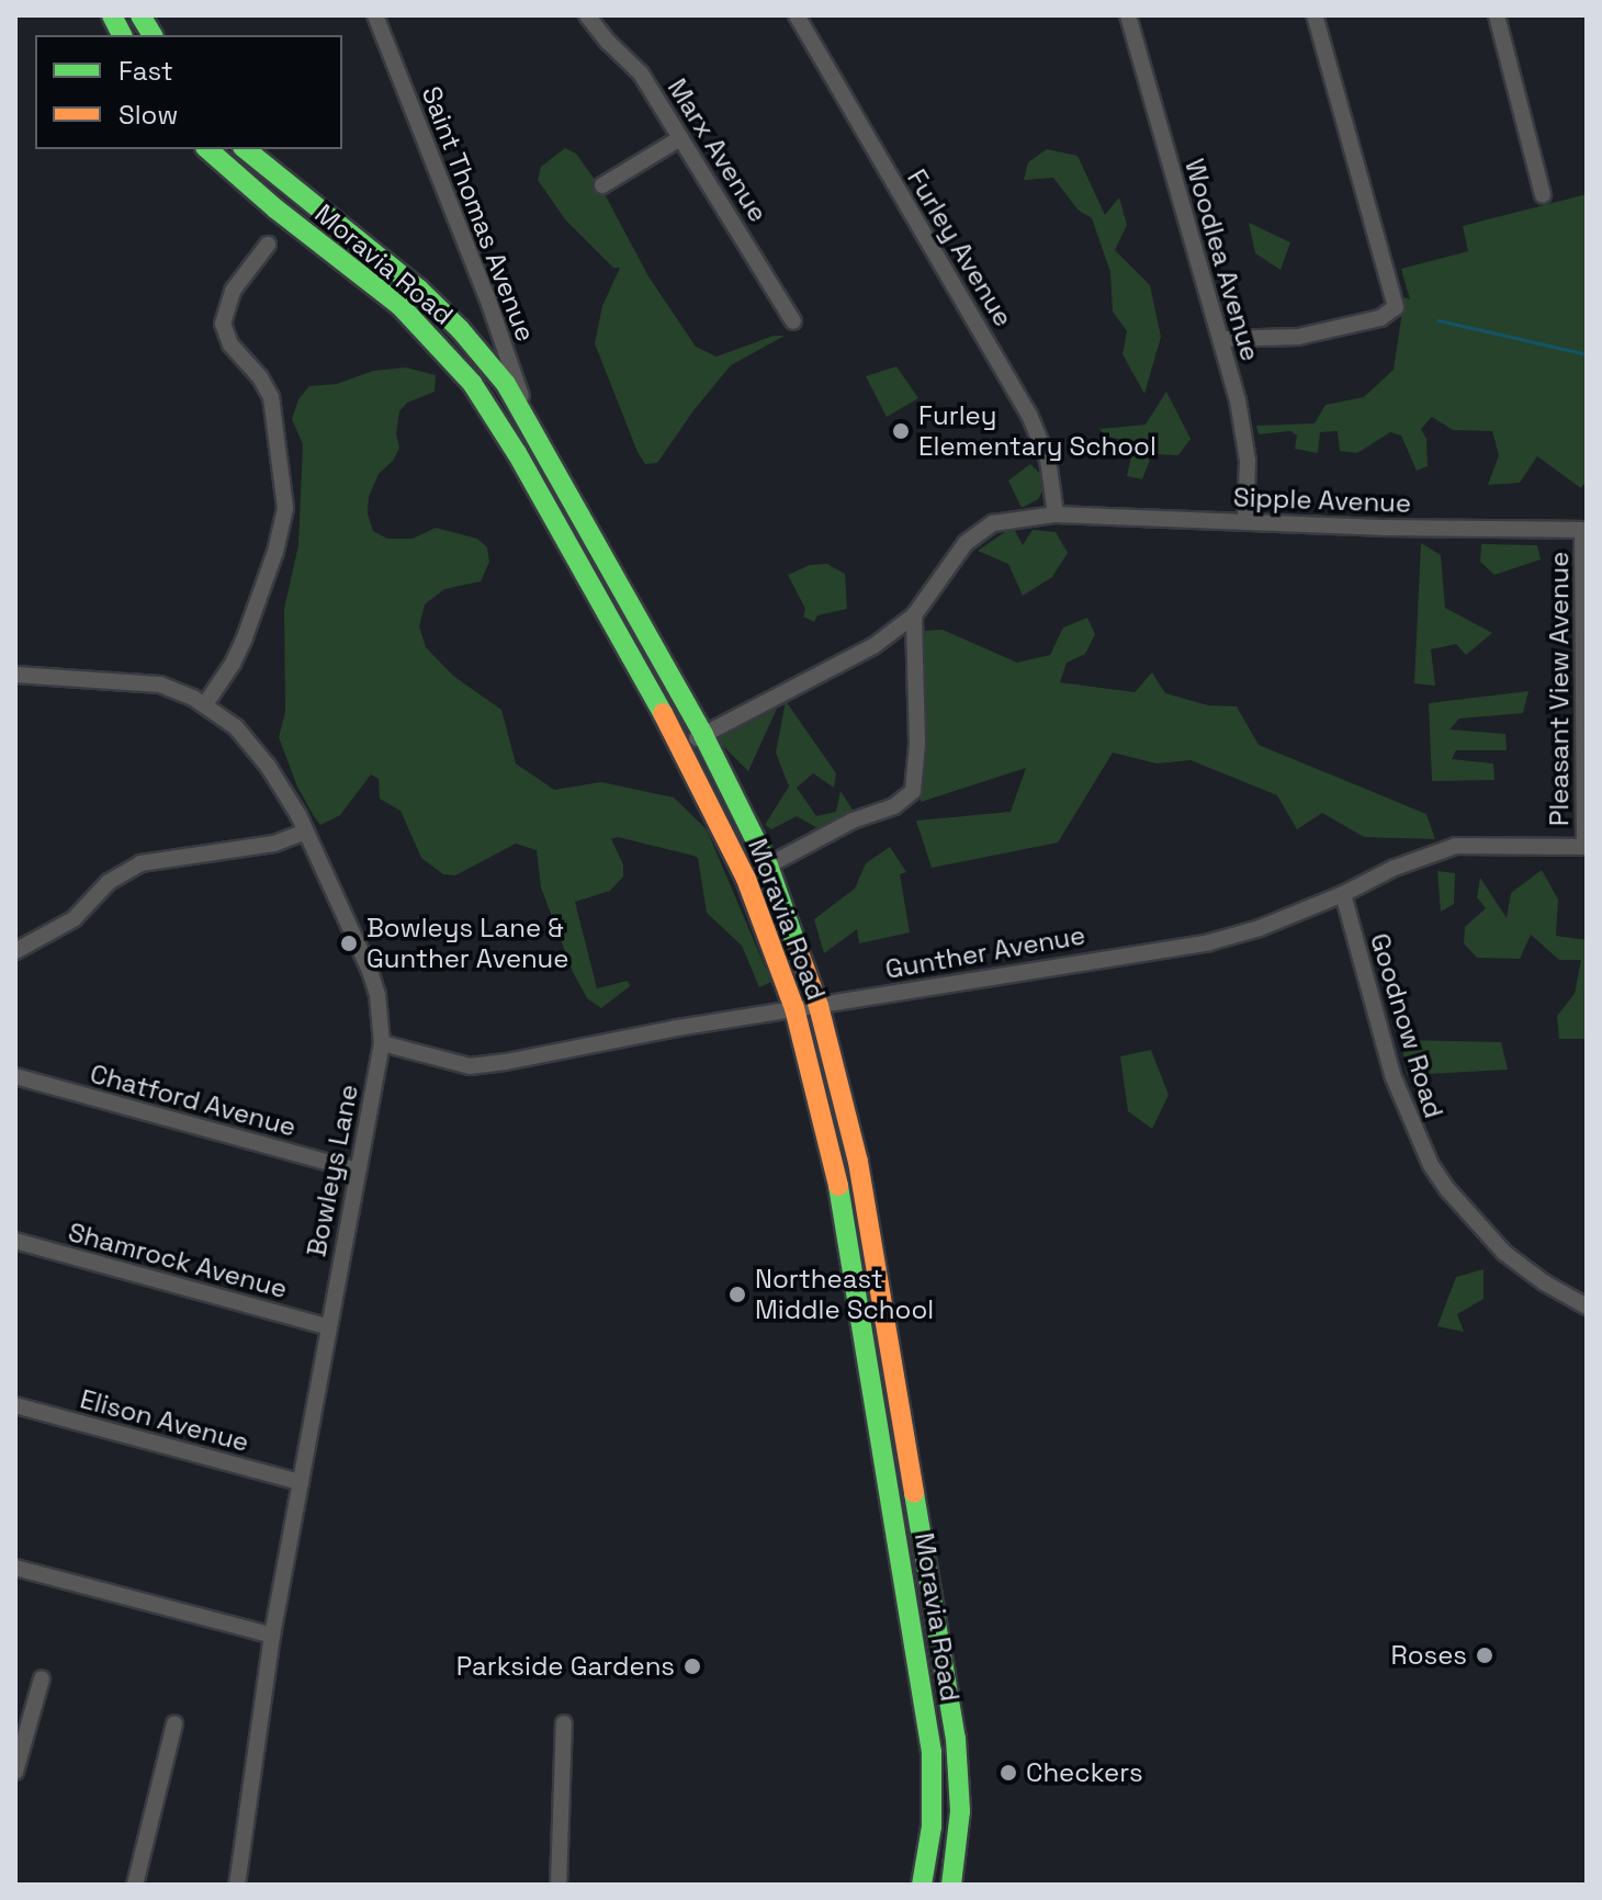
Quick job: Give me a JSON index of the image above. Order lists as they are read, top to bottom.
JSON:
{
  "streets": {
    "main road": ["Moravia Road"],
    "street": [
      "Marx Avenue",
      "Saint Thomas Avenue",
      "Furley Avenue",
      "Woodlea Avenue",
      "Sipple Avenue",
      "Pleasant View Avenue",
      "Gunther Avenue",
      "Goodnow Road",
      "Chatford Avenue",
      "Bowleys Lane",
      "Shamrock Avenue",
      "Elison Avenue"
    ]
  },
  "crossings": [
    ["Saint Thomas Avenue", "Moravia Road"],
    ["Furley Avenue", "Sipple Avenue"],
    ["Woodlea Avenue", "Sipple Avenue"],
    ["Moravia Road", "Gunther Avenue"],
    ["Sipple Avenue", "Pleasant View Avenue"],
    ["Pleasant View Avenue", "Gunther Avenue"],
    ["Gunther Avenue", "Goodnow Road"],
    ["Gunther Avenue", "Bowleys Lane"],
    ["Chatford Avenue", "Bowleys Lane"],
    ["Bowleys Lane", "Shamrock Avenue"],
    ["Bowleys Lane", "Elison Avenue"]
  ],
  "places": [
    "Furley Elementary School",
    "Bowleys Lane & Gunther Avenue",
    "Northeast Middle School",
    "Roses",
    "Parkside Gardens",
    "Checkers"
  ],
  "legend": ["Fast", "Slow"]
}
